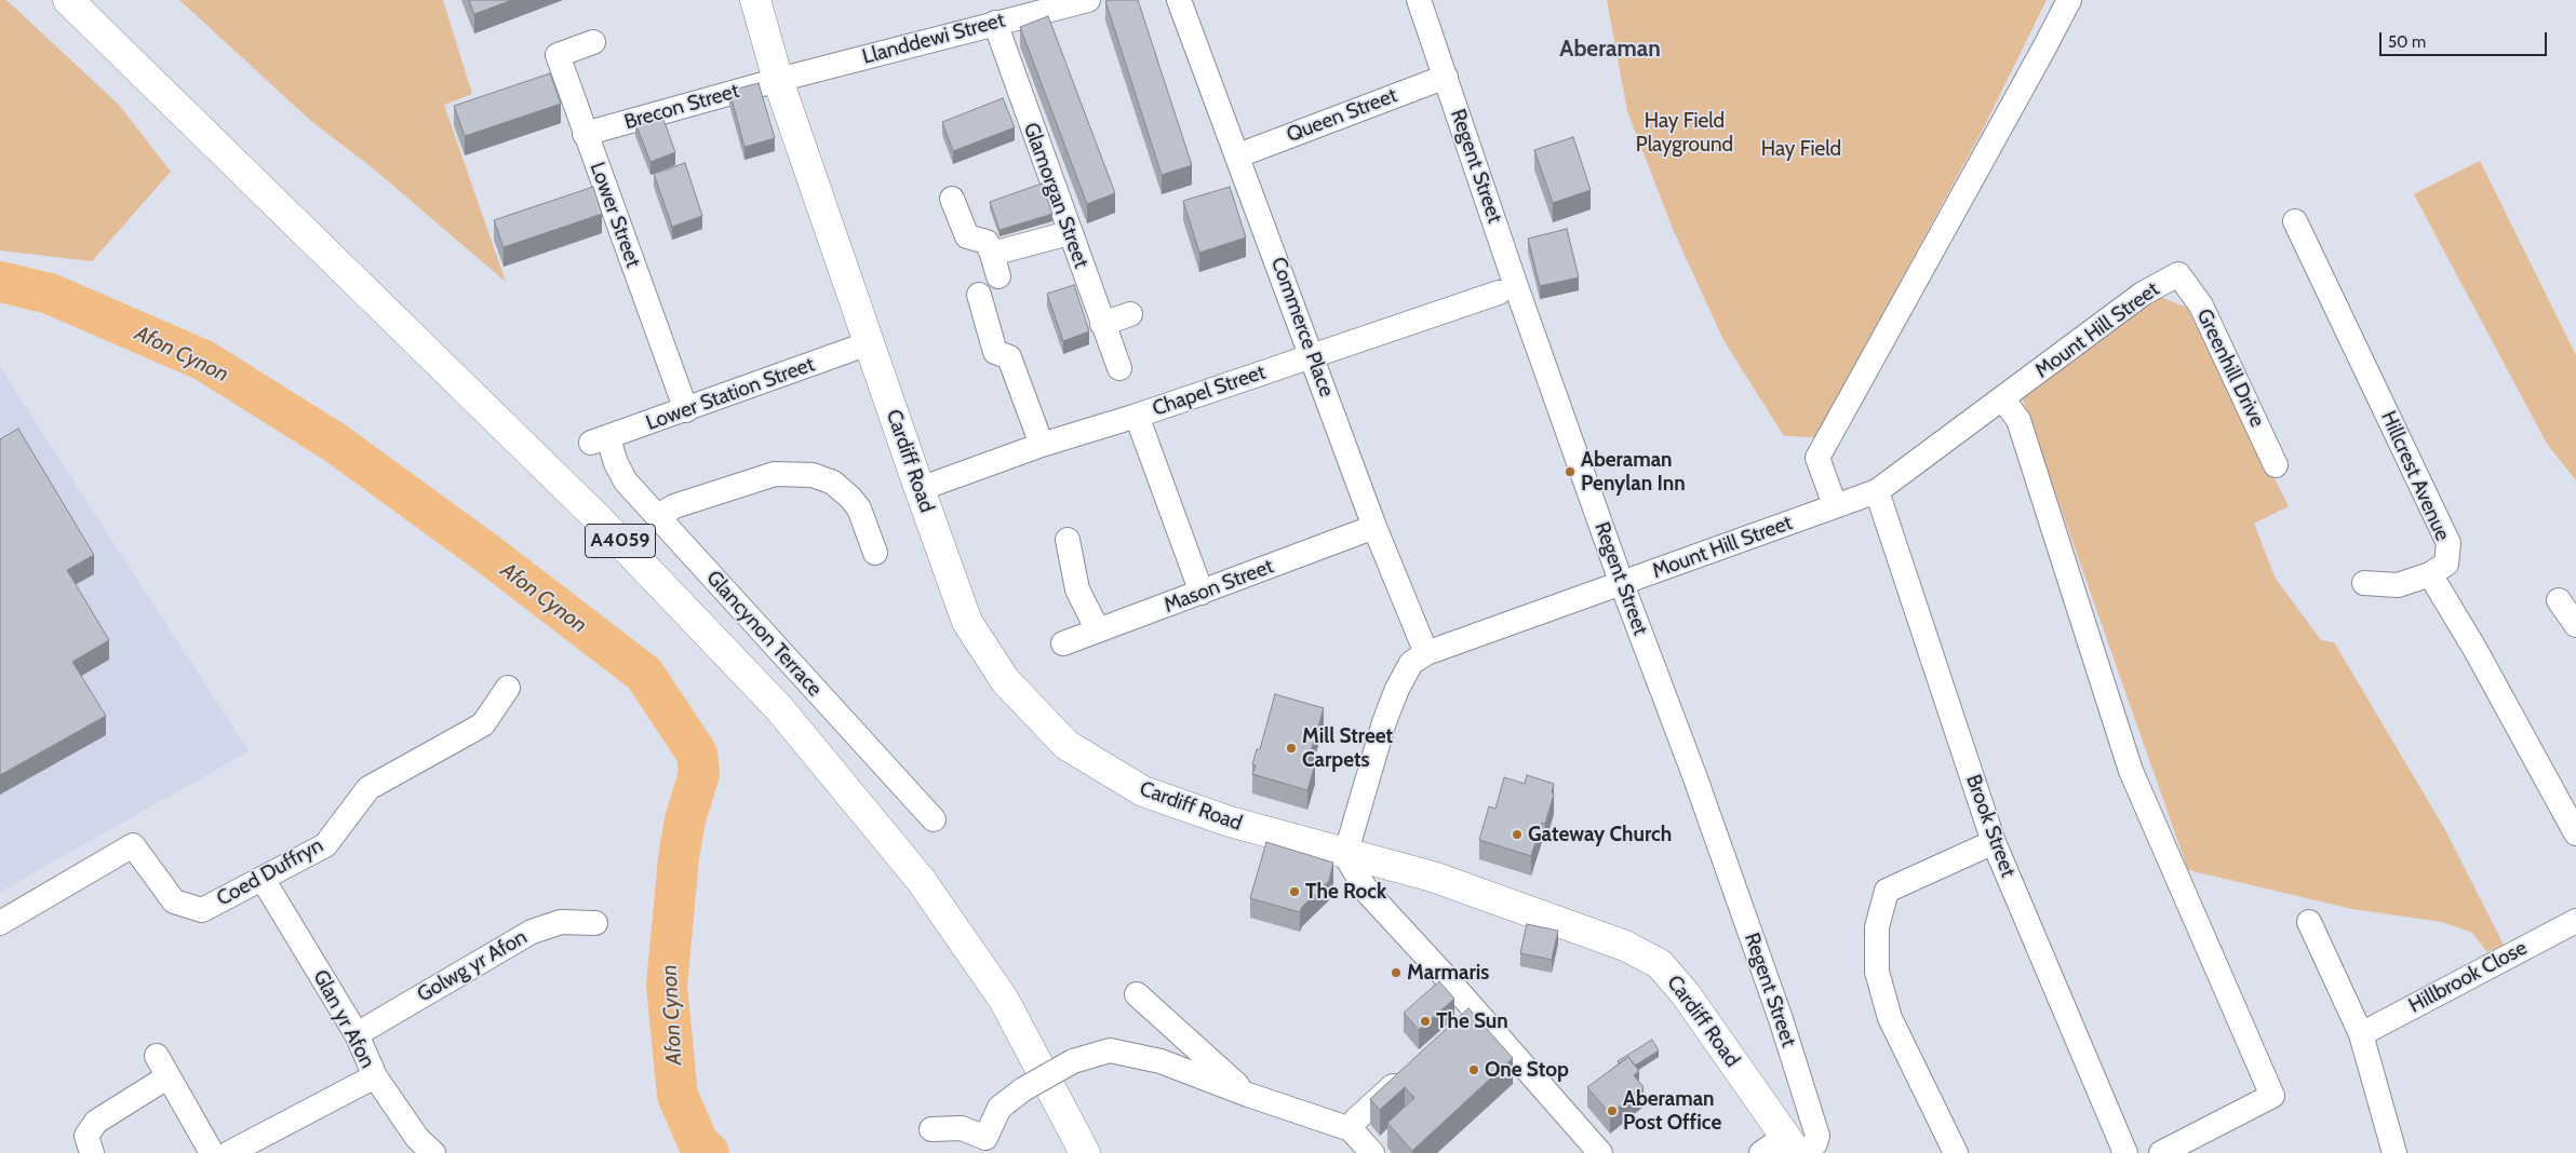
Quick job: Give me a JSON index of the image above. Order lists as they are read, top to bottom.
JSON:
{
  "streets": {
    "main road": ["Cardiff Road", "A4059"],
    "street": [
      "Llanddewi Street",
      "Brecon Street",
      "Queen Street",
      "Regent Street",
      "Glamorgan Street",
      "Lower Street",
      "Commerce Place",
      "Mount Hill Street",
      "Greenhill Drive",
      "Chapel Street",
      "Lower Station Street",
      "Hillcrest Avenue",
      "Mason Street",
      "Glancynon Terrace",
      "Brook Street",
      "Coed Duffryn",
      "Golwg yr Afon",
      "Hillbrook Close",
      "Glan yr Afon"
    ]
  },
  "crossings": [
    ["Llanddewi Street", "Brecon Street"],
    ["Llanddewi Street", "Glamorgan Street"],
    ["Llanddewi Street", "Cardiff Road"],
    ["Brecon Street", "Lower Street"],
    ["Brecon Street", "Cardiff Road"],
    ["Queen Street", "Regent Street"],
    ["Queen Street", "Commerce Place"],
    ["Regent Street", "Mount Hill Street"],
    ["Regent Street", "Cardiff Road"],
    ["Lower Street", "Lower Station Street"],
    ["Commerce Place", "Mount Hill Street"],
    ["Commerce Place", "Chapel Street"],
    ["Commerce Place", "Mason Street"],
    ["Mount Hill Street", "Greenhill Drive"],
    ["Mount Hill Street", "Cardiff Road"],
    ["Mount Hill Street", "Brook Street"],
    ["Chapel Street", "Cardiff Road"],
    ["Lower Station Street", "Cardiff Road"],
    ["Lower Station Street", "Glancynon Terrace"],
    ["Coed Duffryn", "Glan yr Afon"],
    ["Golwg yr Afon", "Glan yr Afon"]
  ],
  "districts": ["Aberaman"],
  "water": ["Afon Cynon"],
  "parks": ["Hay Field Playground", "Hay Field"],
  "places": [
    "Aberaman Penylan Inn",
    "Mill Street Carpets",
    "Gateway Church",
    "The Rock",
    "Marmaris",
    "The Sun",
    "One Stop",
    "Aberaman Post Office"
  ],
  "scale_bar": "50 m"
}
